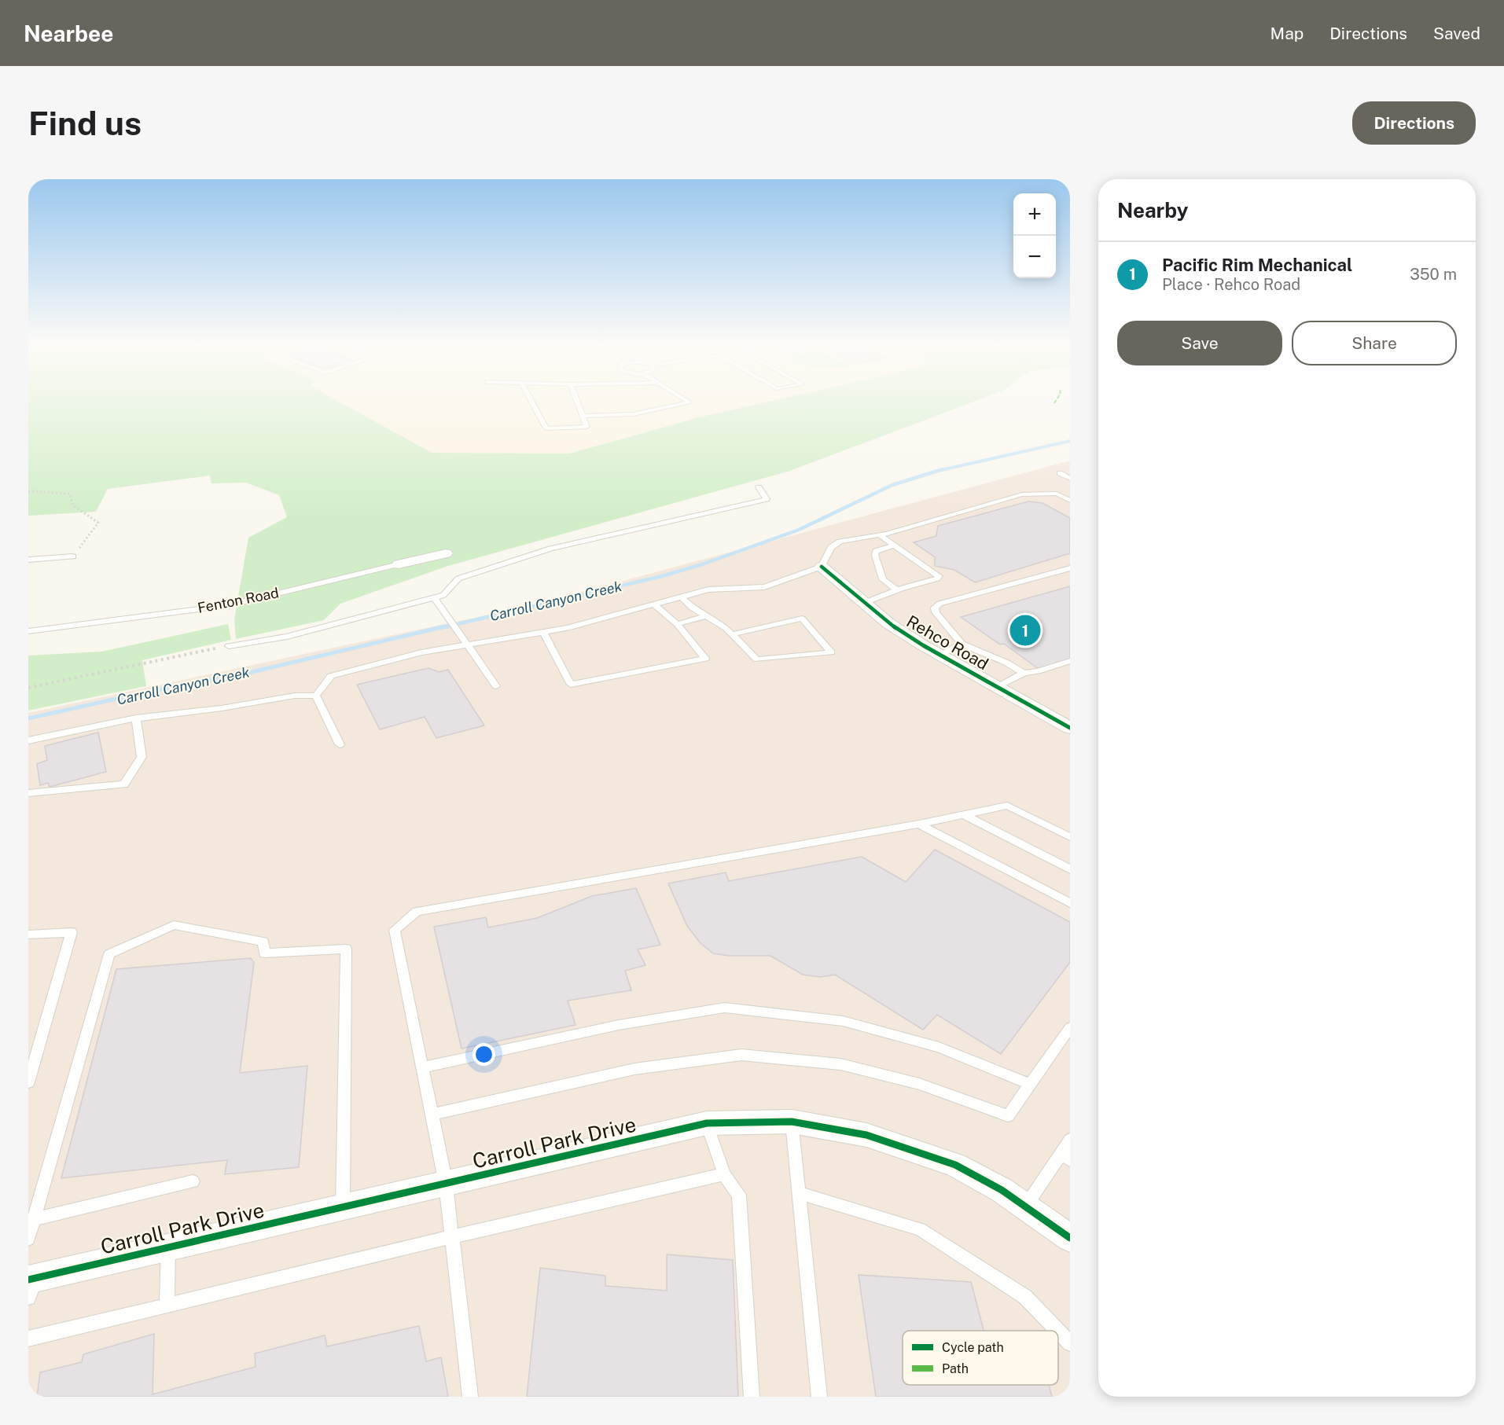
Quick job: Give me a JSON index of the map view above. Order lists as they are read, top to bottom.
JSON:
{
  "streets": {
    "street": ["Fenton Road", "Rehco Road", "Carroll Park Drive"]
  },
  "water": ["Carroll Canyon Creek"],
  "legend": ["Cycle path", "Path"],
  "page": {
    "header": "Nearbee",
    "nav": ["Map", "Directions", "Saved"],
    "buttons": [
      "Directions",
      ["Save", "Share"]
    ],
    "title": "Find us",
    "heading": "Nearby",
    "map_buttons": ["+", "−"],
    "list": [
      {
        "mark": "1",
        "name": "Pacific Rim Mechanical",
        "note": "Place · Rehco Road",
        "value": "350 m"
      }
    ],
    "pins": "1"
  }
}
